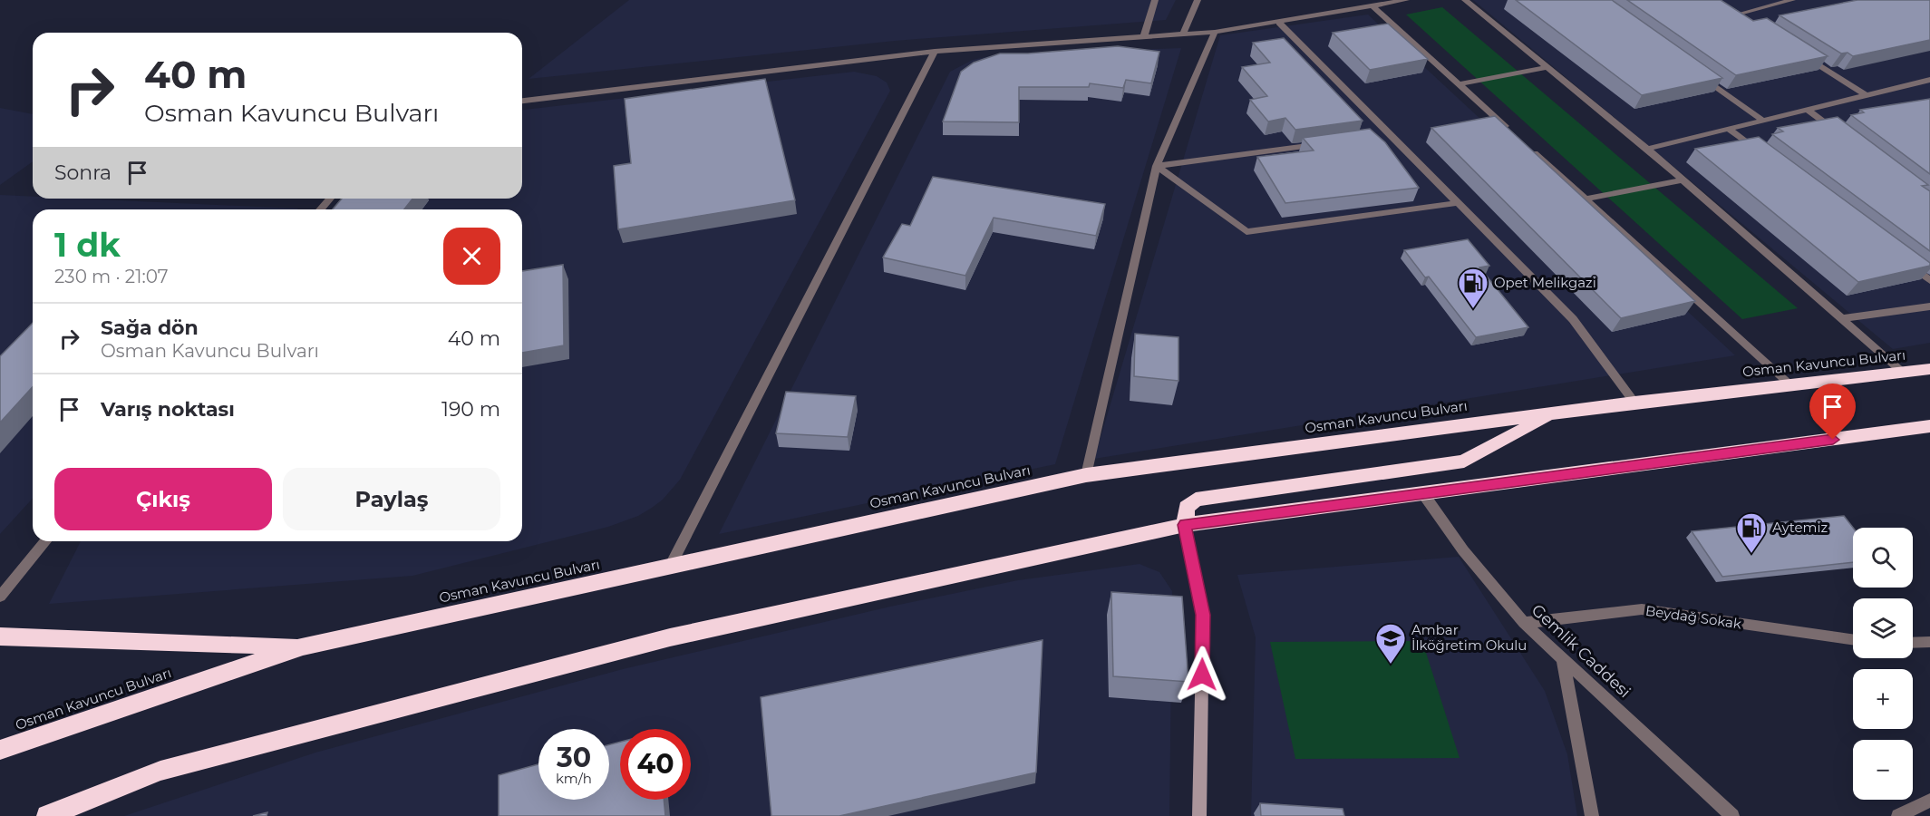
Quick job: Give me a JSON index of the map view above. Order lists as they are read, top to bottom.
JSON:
{
  "streets": {
    "highway": ["Osman Kavuncu Bulvarı"],
    "street": ["Beydağ Sokak", "Gemlik Caddesi"]
  },
  "crossings": [
    ["Beydağ Sokak", "Gemlik Caddesi"]
  ],
  "places": {
    "fuel station": ["Opet Melikgazi", "Aytemiz"],
    "school or university": ["Ambar İlköğretim Okulu"]
  },
  "page": {
    "turn": ["40 m", "Osman Kavuncu Bulvarı"],
    "then": "Sonra",
    "heading": ["1 dk", "230 m · 21:07"],
    "list": [
      {
        "name": "Sağa dön",
        "note": "Osman Kavuncu Bulvarı",
        "value": "40 m"
      },
      {
        "name": "Varış noktası",
        "value": "190 m"
      }
    ],
    "buttons": ["Çıkış", "Paylaş"],
    "map_buttons": ["+", "−"],
    "speed": "30 km/h",
    "limit": "40"
  }
}
